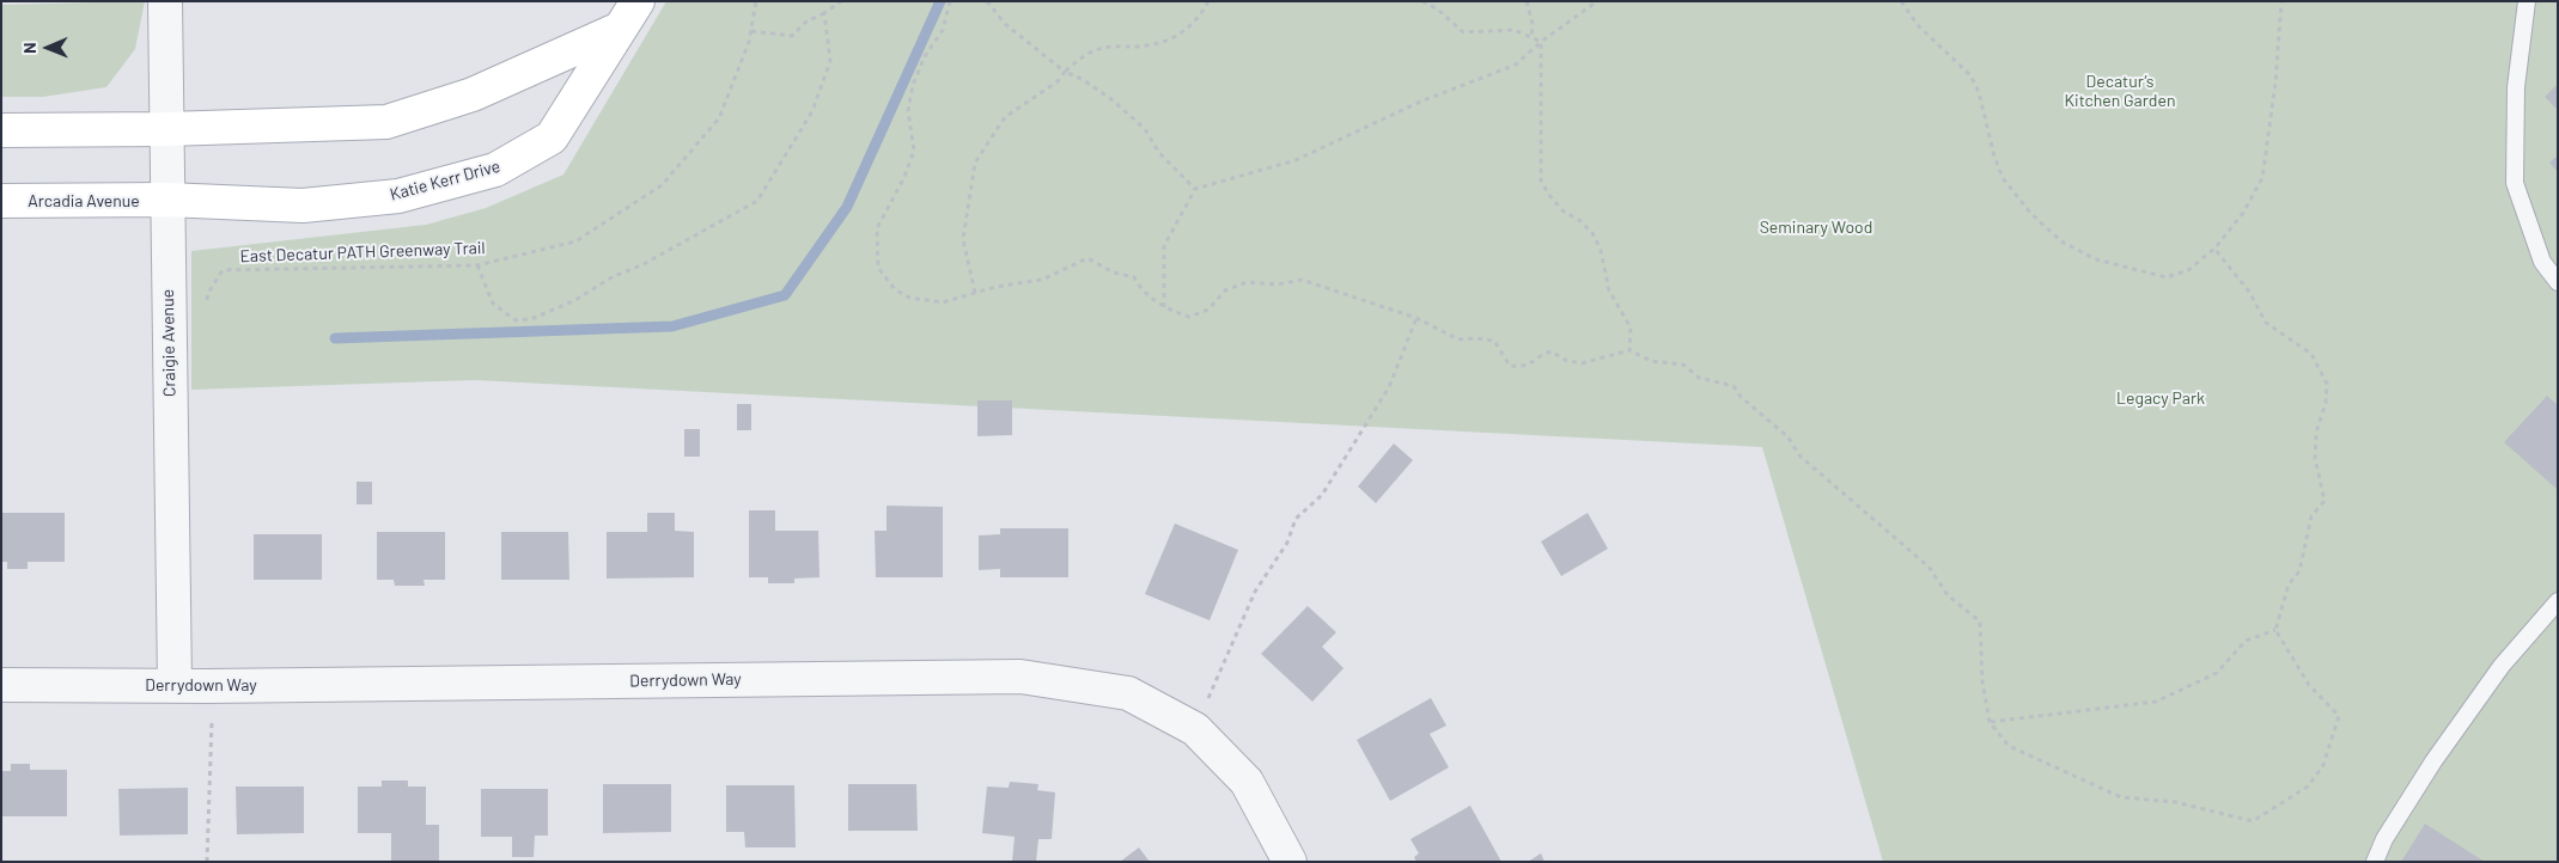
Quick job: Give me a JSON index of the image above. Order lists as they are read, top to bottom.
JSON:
{
  "streets": {
    "street": [
      "Katie Kerr Drive",
      "Arcadia Avenue",
      "Craigie Avenue",
      "Derrydown Way"
    ],
    "path": ["East Decatur PATH Greenway Trail"]
  },
  "crossings": [
    ["Katie Kerr Drive", "Arcadia Avenue"],
    ["Katie Kerr Drive", "Craigie Avenue"],
    ["Arcadia Avenue", "Craigie Avenue"],
    ["Craigie Avenue", "Derrydown Way"]
  ],
  "parks": ["Decatur’s Kitchen Garden", "Seminary Wood", "Legacy Park"],
  "north": "left"
}
